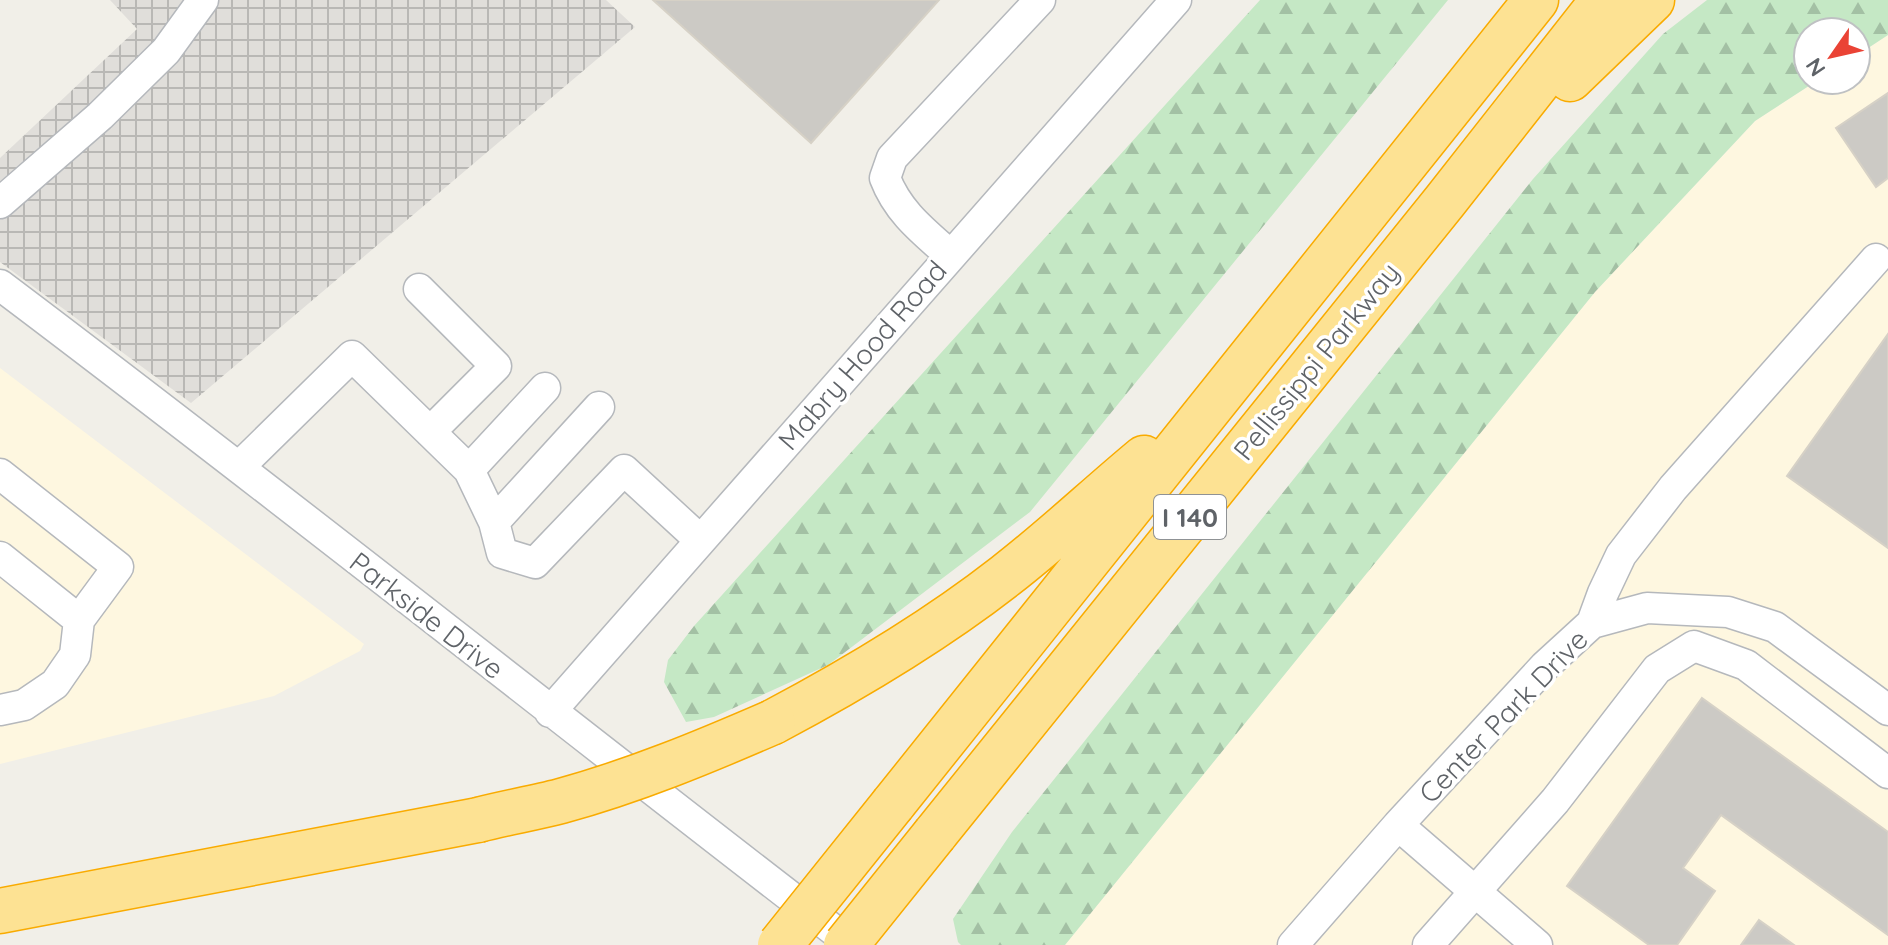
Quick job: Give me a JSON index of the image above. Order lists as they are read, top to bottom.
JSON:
{
  "streets": {
    "highway": ["Pellissippi Parkway", "I 140"],
    "street": ["Mabry Hood Road", "Parkside Drive", "Center Park Drive"]
  },
  "crossings": [
    ["Mabry Hood Road", "Parkside Drive"]
  ],
  "north": "bottom left"
}
